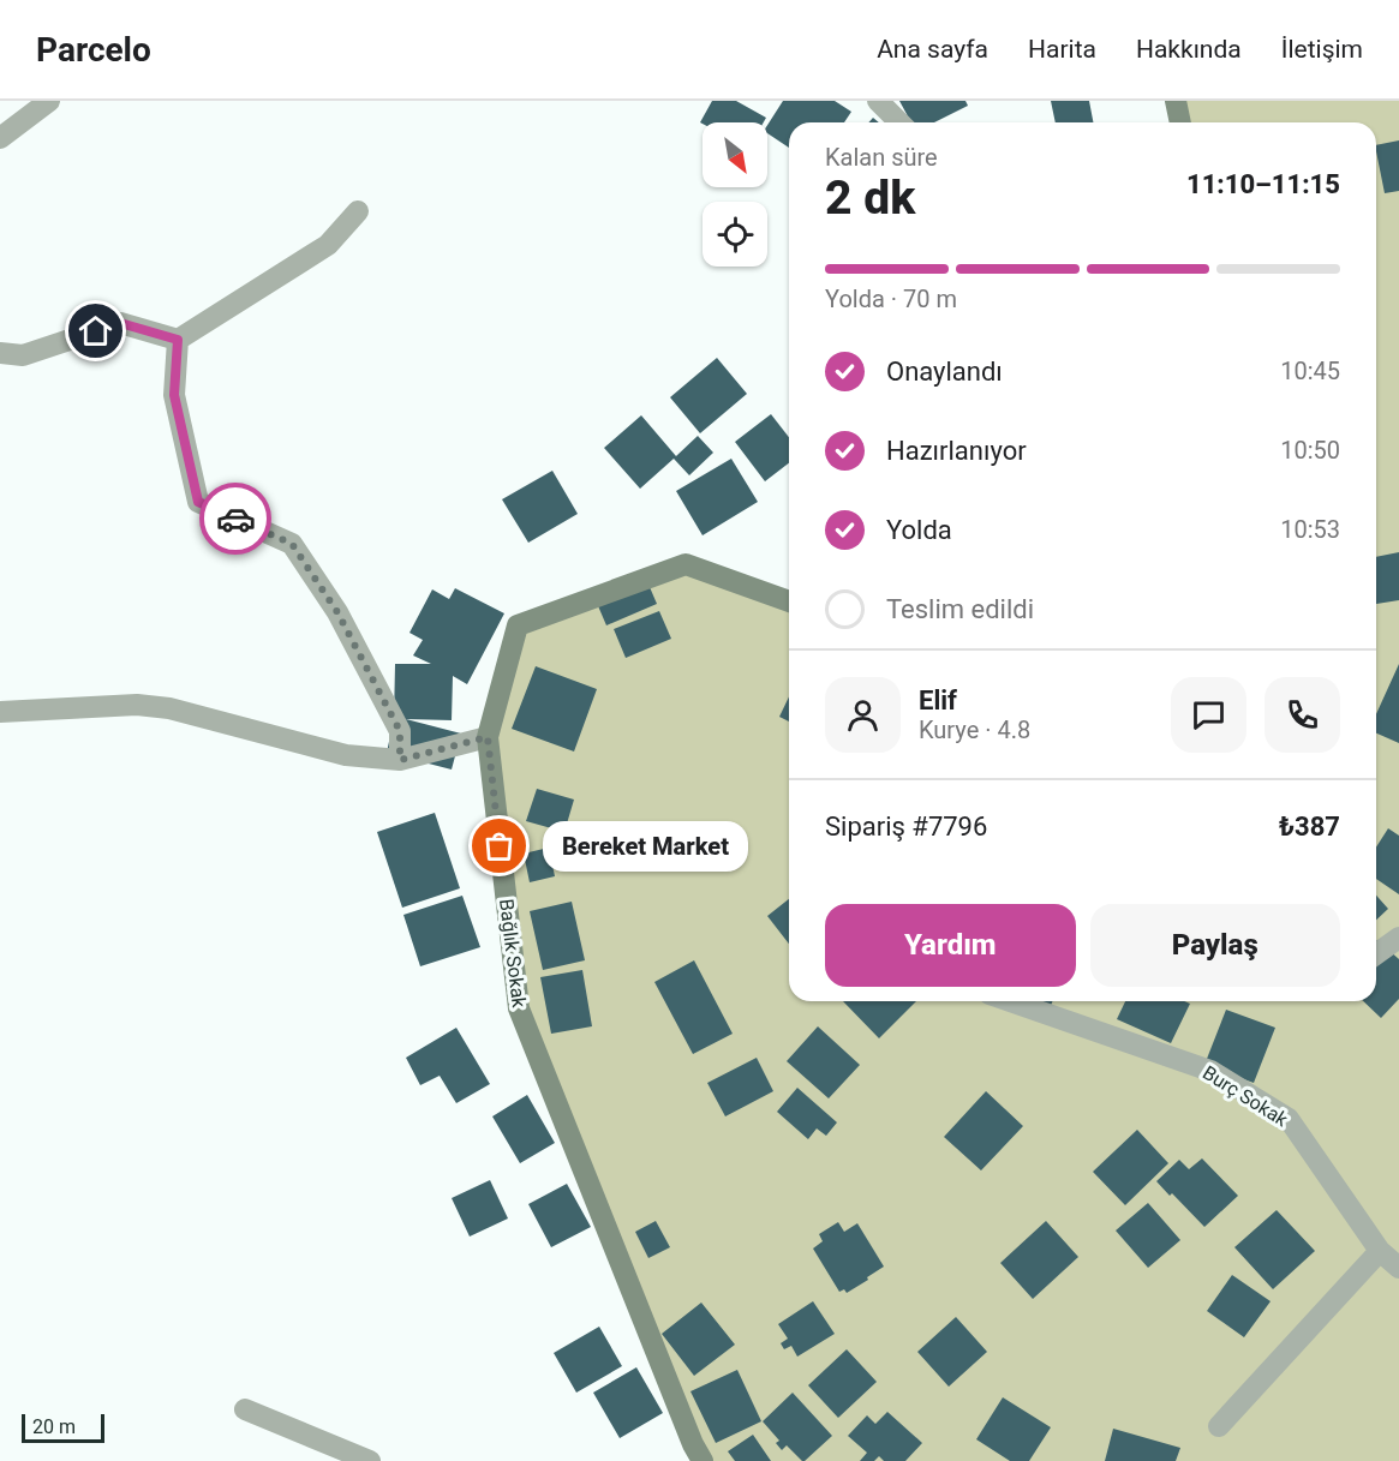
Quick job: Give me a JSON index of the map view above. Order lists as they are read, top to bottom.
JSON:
{
  "streets": {
    "street": ["Bağlık Sokak", "Burç Sokak"]
  },
  "places": ["Bereket Market"],
  "scale_bar": "20 m",
  "north": "bottom right",
  "page": {
    "header": "Parcelo",
    "nav": [
      "Ana sayfa",
      "Harita",
      "Hakkında",
      "İletişim"
    ],
    "heading": ["2 dk", "Kalan süre", "11:10–11:15"],
    "panel": [
      "Elif",
      "Kurye · 4.8",
      "Sipariş #7796",
      "₺387"
    ],
    "bar": "Yolda · 70 m",
    "list": [
      ["Onaylandı", "10:45"],
      ["Hazırlanıyor", "10:50"],
      ["Yolda", "10:53"],
      "Teslim edildi"
    ],
    "bubble": "Bereket Market",
    "buttons": ["Yardım", "Paylaş"],
    "scale": "20 m"
  }
}
